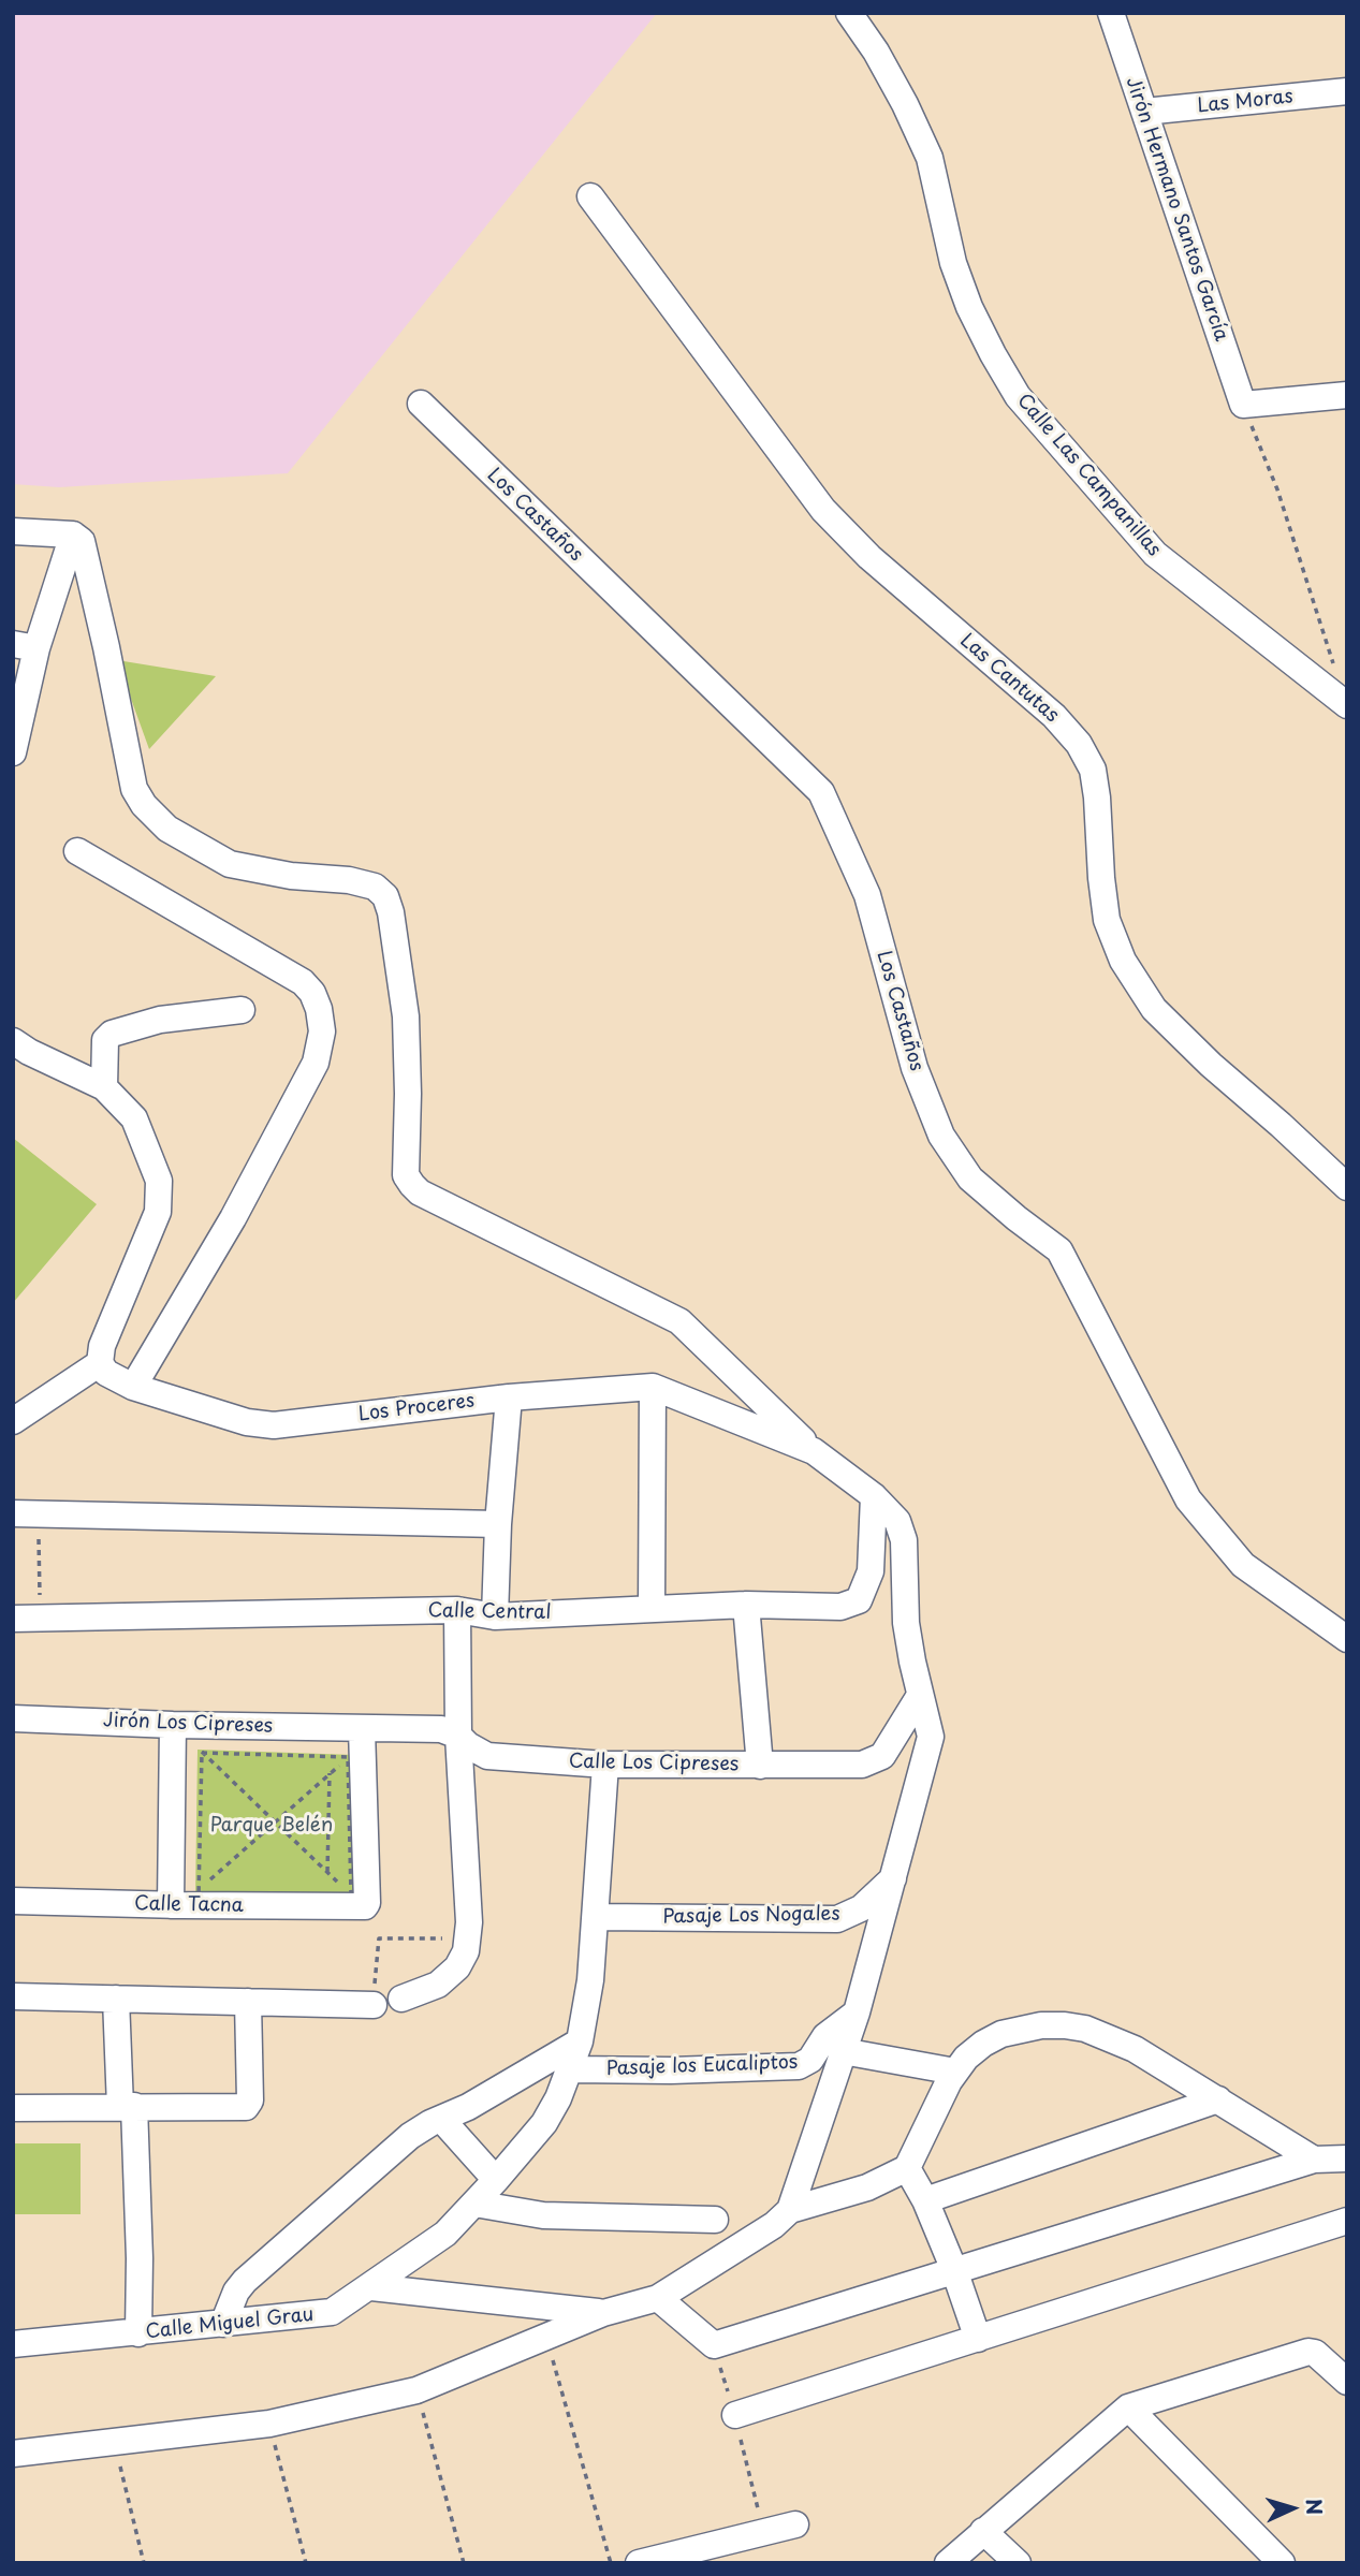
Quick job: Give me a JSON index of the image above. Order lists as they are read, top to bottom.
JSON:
{
  "streets": {
    "street": [
      "Las Moras",
      "Jirón Hermano Santos García",
      "Calle Las Campanillas",
      "Los Castaños",
      "Las Cantutas",
      "Los Proceres",
      "Calle Central",
      "Jirón Los Cipreses",
      "Calle Los Cipreses",
      "Calle Tacna",
      "Pasaje Los Nogales",
      "Pasaje los Eucaliptos",
      "Calle Miguel Grau"
    ]
  },
  "crossings": [
    ["Las Moras", "Jirón Hermano Santos García"],
    ["Los Proceres", "Calle Central"],
    ["Los Proceres", "Calle Los Cipreses"],
    ["Los Proceres", "Pasaje Los Nogales"],
    ["Jirón Los Cipreses", "Calle Los Cipreses"],
    ["Calle Los Cipreses", "Calle Miguel Grau"],
    ["Pasaje Los Nogales", "Calle Miguel Grau"],
    ["Pasaje los Eucaliptos", "Calle Miguel Grau"]
  ],
  "parks": ["Parque Belén"],
  "north": "right"
}
